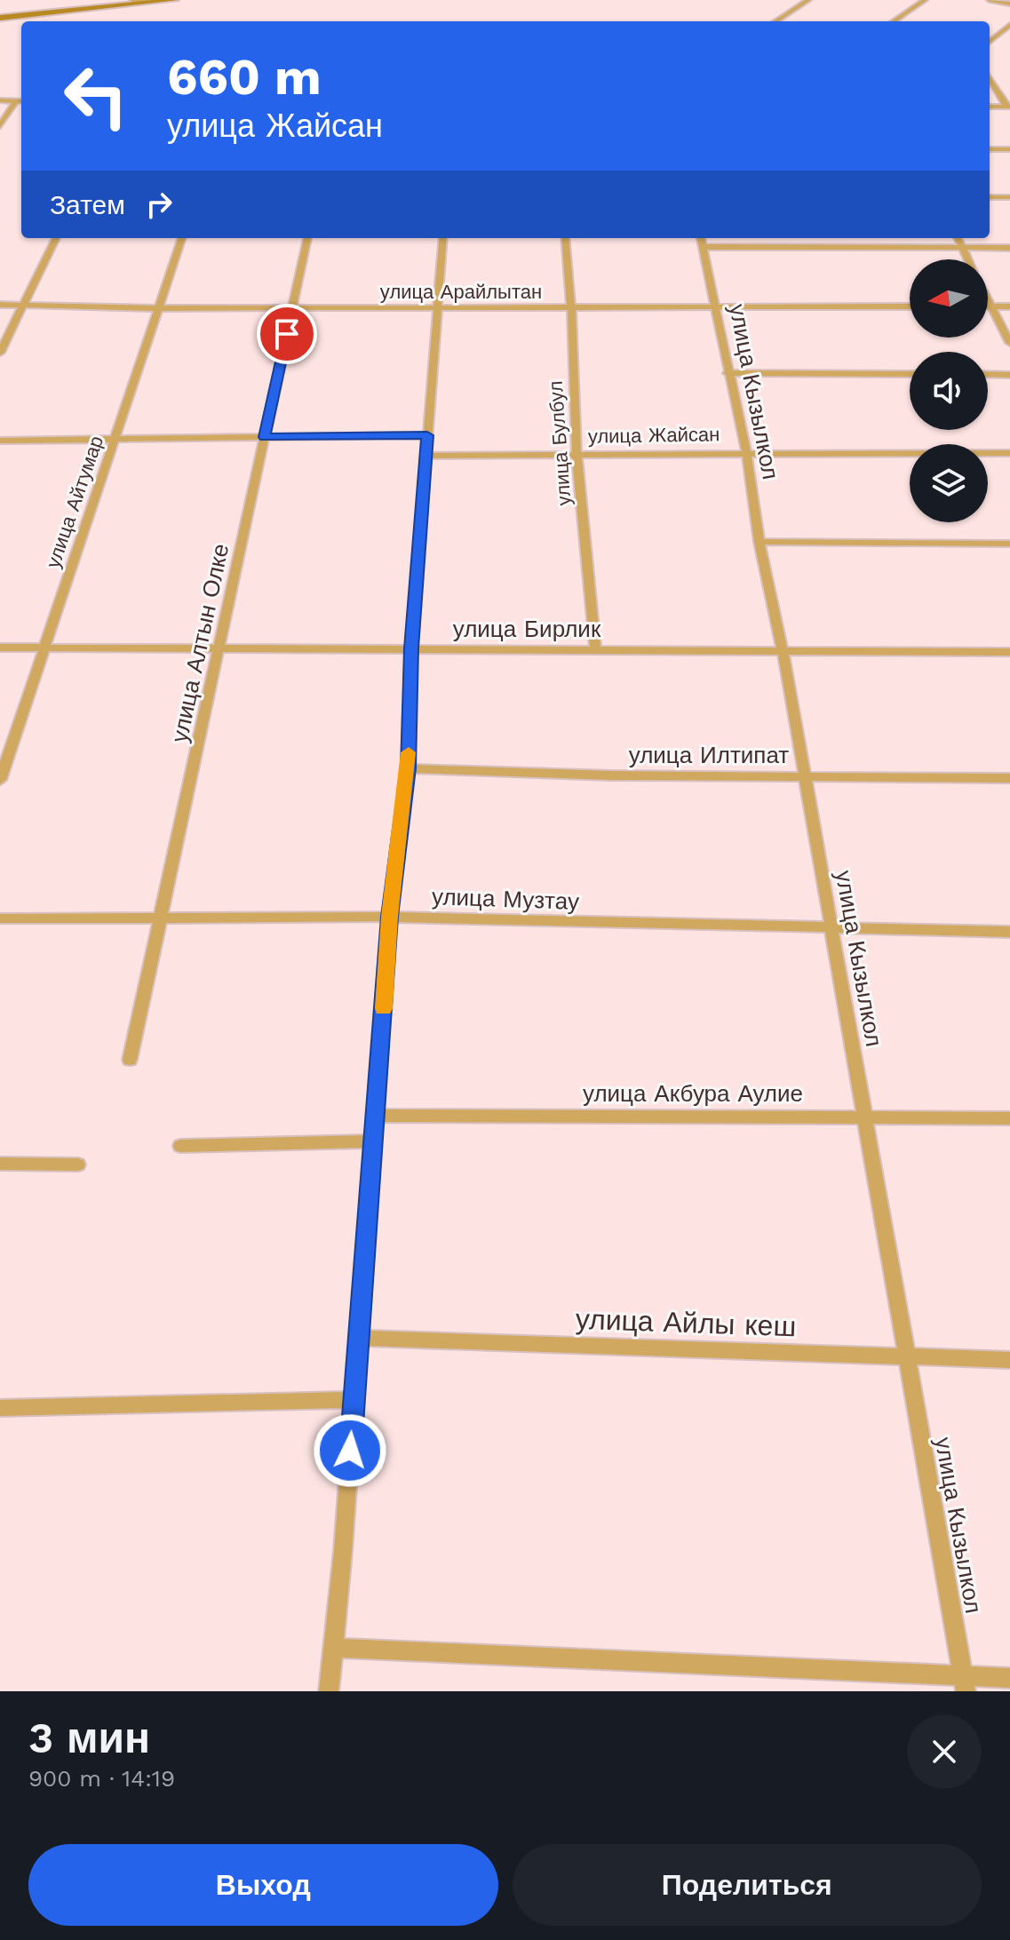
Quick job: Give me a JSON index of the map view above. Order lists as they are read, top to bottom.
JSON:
{
  "streets": {
    "street": [
      "улица Арайлытан",
      "улица Кызылкол",
      "улица Жайсан",
      "улица Булбул",
      "улица Айтумар",
      "улица Бирлик",
      "улица Алтын Олке",
      "улица Илтипат",
      "улица Музтау",
      "улица Акбура Аулие",
      "улица Айлы кеш"
    ]
  },
  "crossings": [
    ["улица Арайлытан", "улица Кызылкол"],
    ["улица Арайлытан", "улица Булбул"],
    ["улица Арайлытан", "улица Айтумар"],
    ["улица Арайлытан", "улица Алтын Олке"],
    ["улица Кызылкол", "улица Жайсан"],
    ["улица Кызылкол", "улица Бирлик"],
    ["улица Кызылкол", "улица Илтипат"],
    ["улица Кызылкол", "улица Музтау"],
    ["улица Кызылкол", "улица Акбура Аулие"],
    ["улица Кызылкол", "улица Айлы кеш"],
    ["улица Жайсан", "улица Булбул"],
    ["улица Булбул", "улица Бирлик"],
    ["улица Айтумар", "улица Бирлик"],
    ["улица Бирлик", "улица Алтын Олке"],
    ["улица Алтын Олке", "улица Музтау"]
  ],
  "north": "left",
  "page": {
    "turn": ["660 m", "улица Жайсан"],
    "then": "Затем",
    "heading": ["3 мин", "900 m · 14:19"],
    "buttons": ["Выход", "Поделиться"]
  }
}
